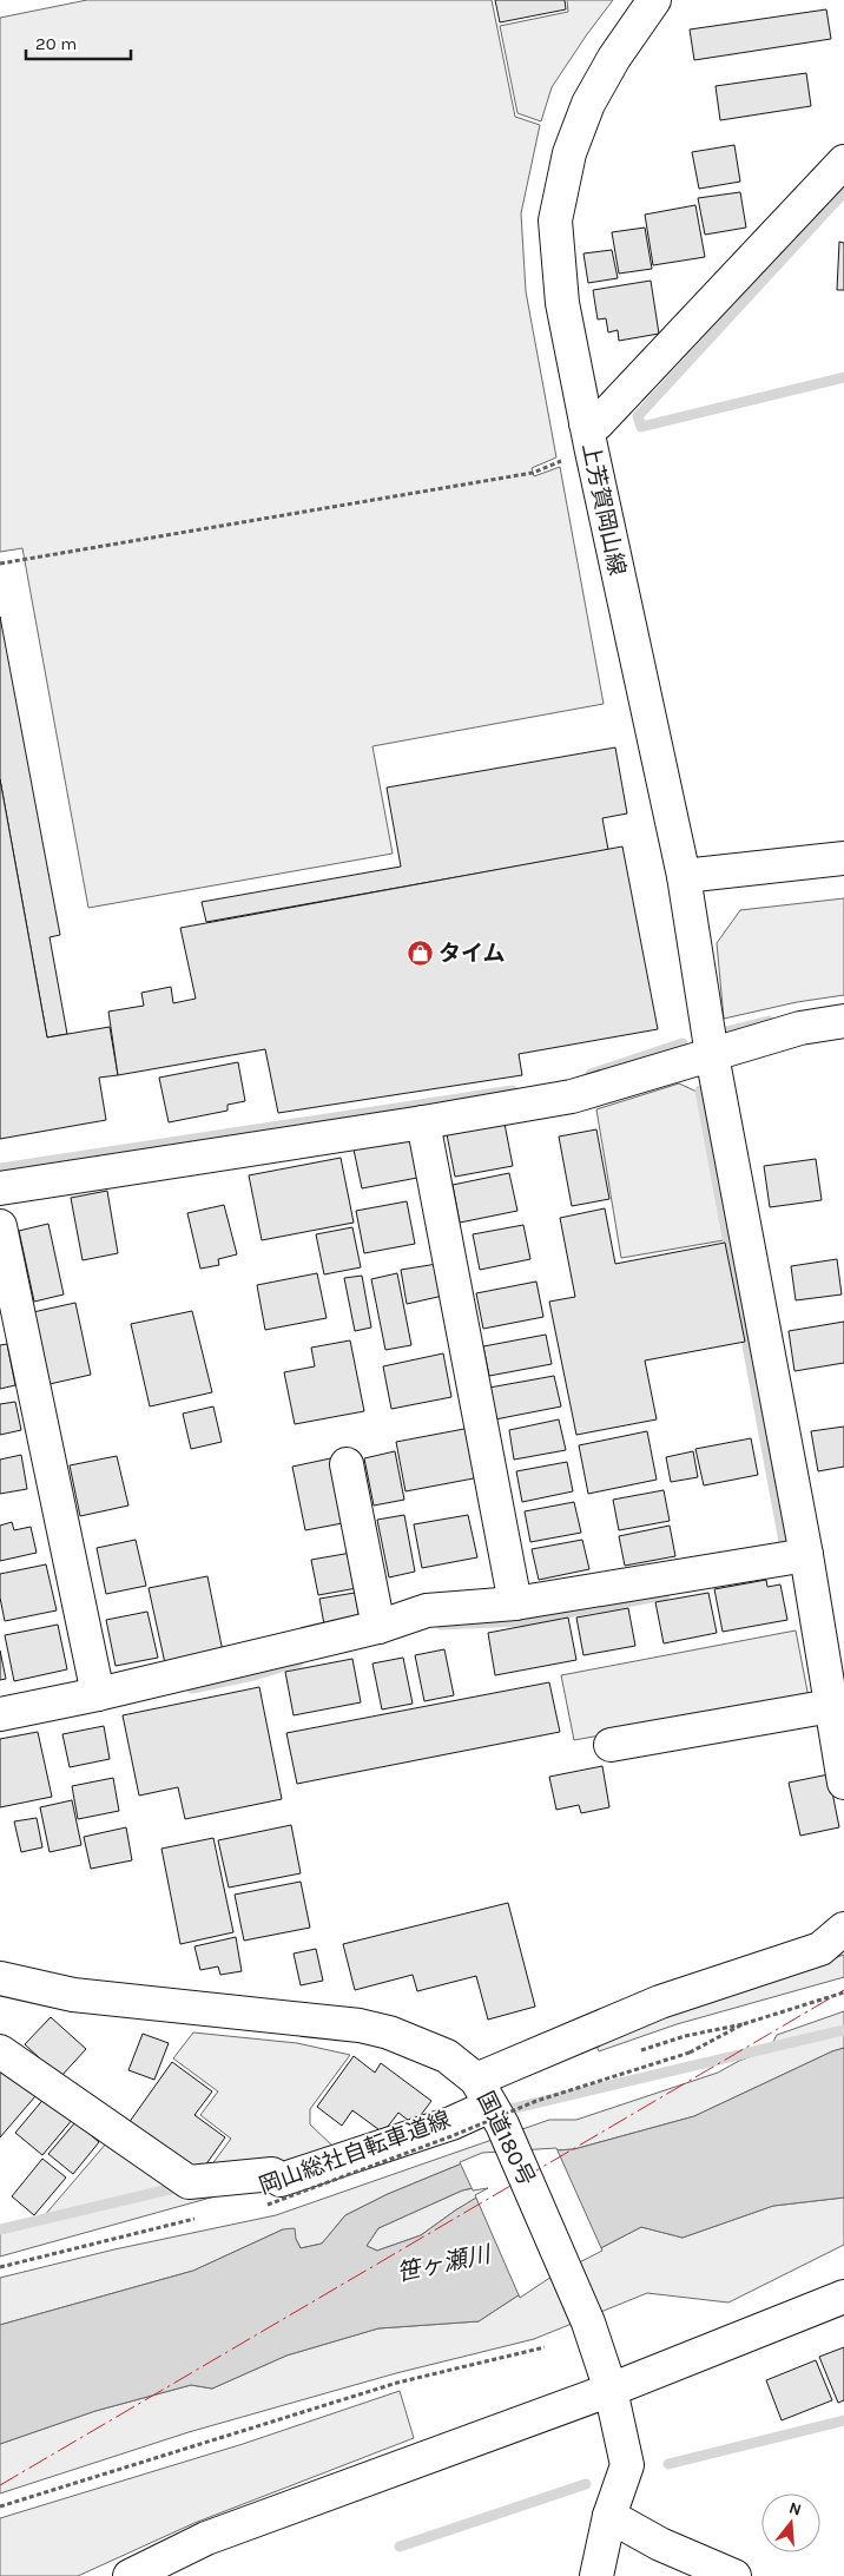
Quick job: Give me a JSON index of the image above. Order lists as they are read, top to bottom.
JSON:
{
  "streets": {
    "main road": ["上芳賀岡山線", "国道180号"],
    "path": ["岡山総社自転車道線"]
  },
  "water": ["笹ヶ瀬川"],
  "places": {
    "shop": ["タイム"]
  },
  "scale_bar": "20 m",
  "north": "top"
}
